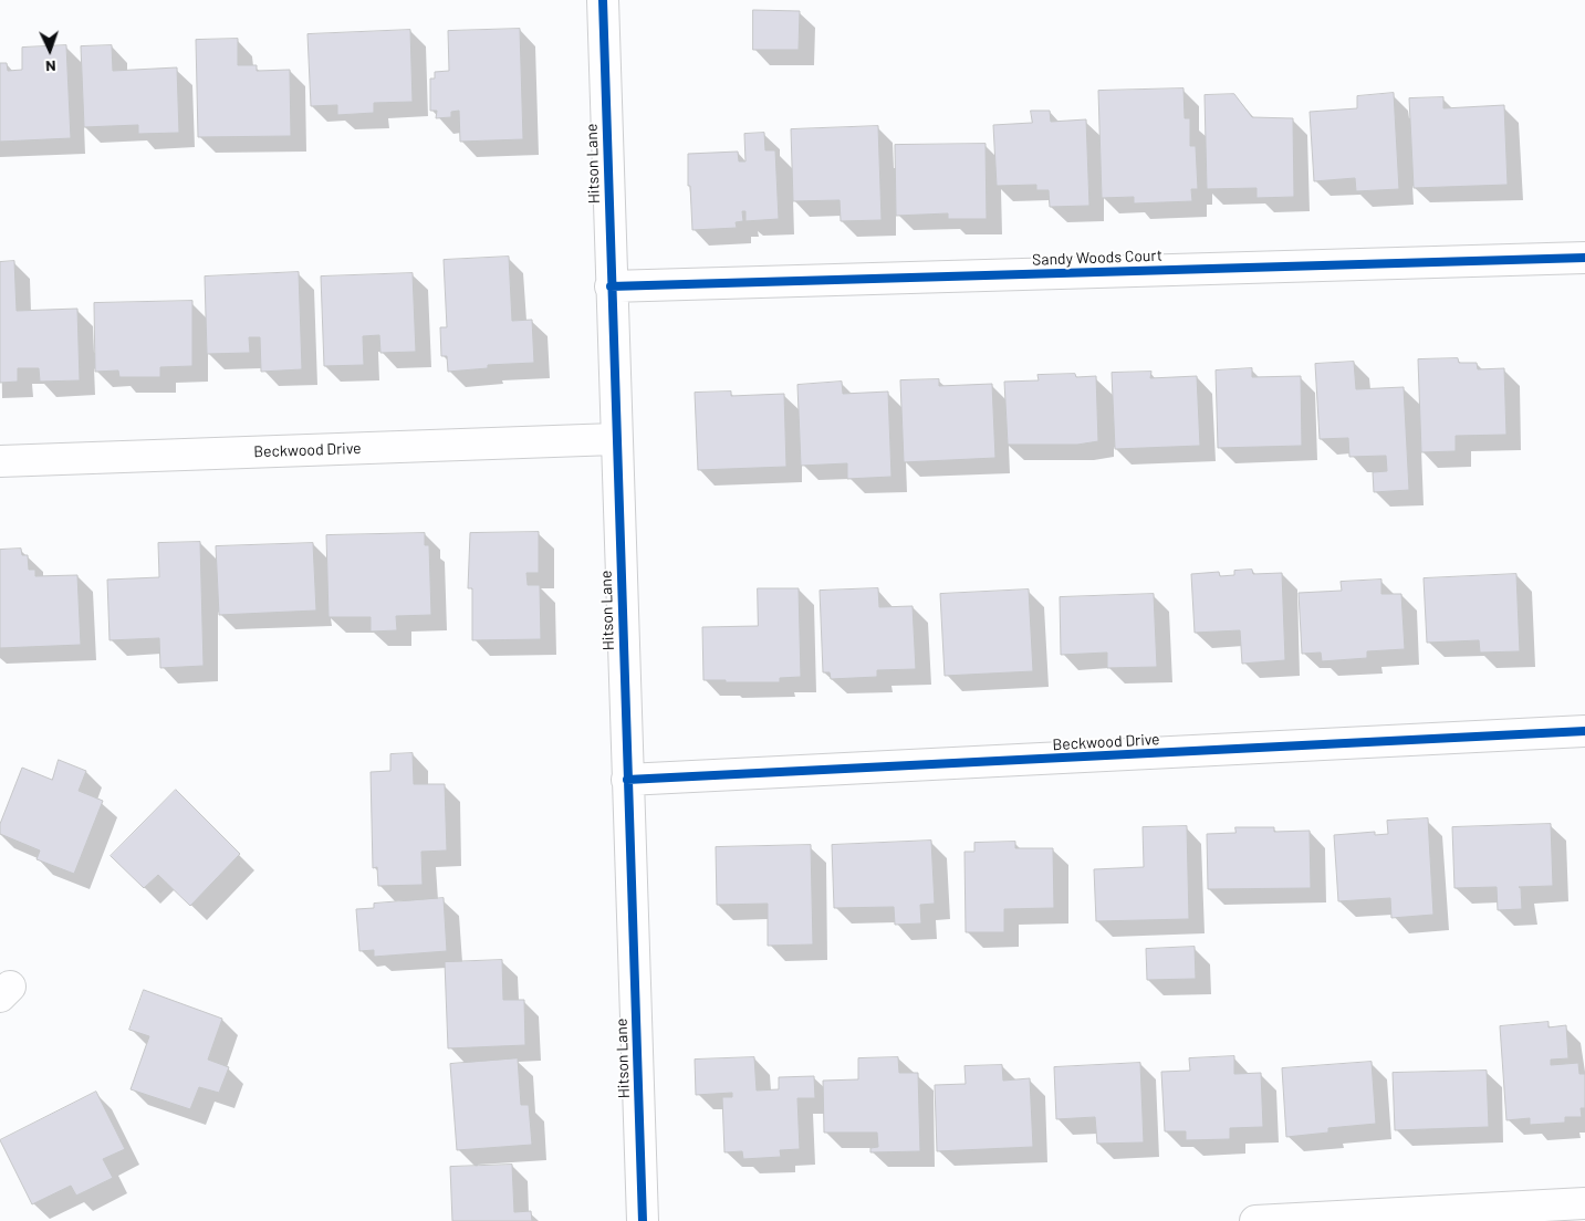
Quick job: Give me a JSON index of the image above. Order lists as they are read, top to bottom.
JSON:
{
  "streets": {
    "street": ["Hitson Lane", "Sandy Woods Court", "Beckwood Drive"]
  },
  "crossings": [
    ["Hitson Lane", "Sandy Woods Court"],
    ["Hitson Lane", "Beckwood Drive"]
  ],
  "north": "bottom"
}
